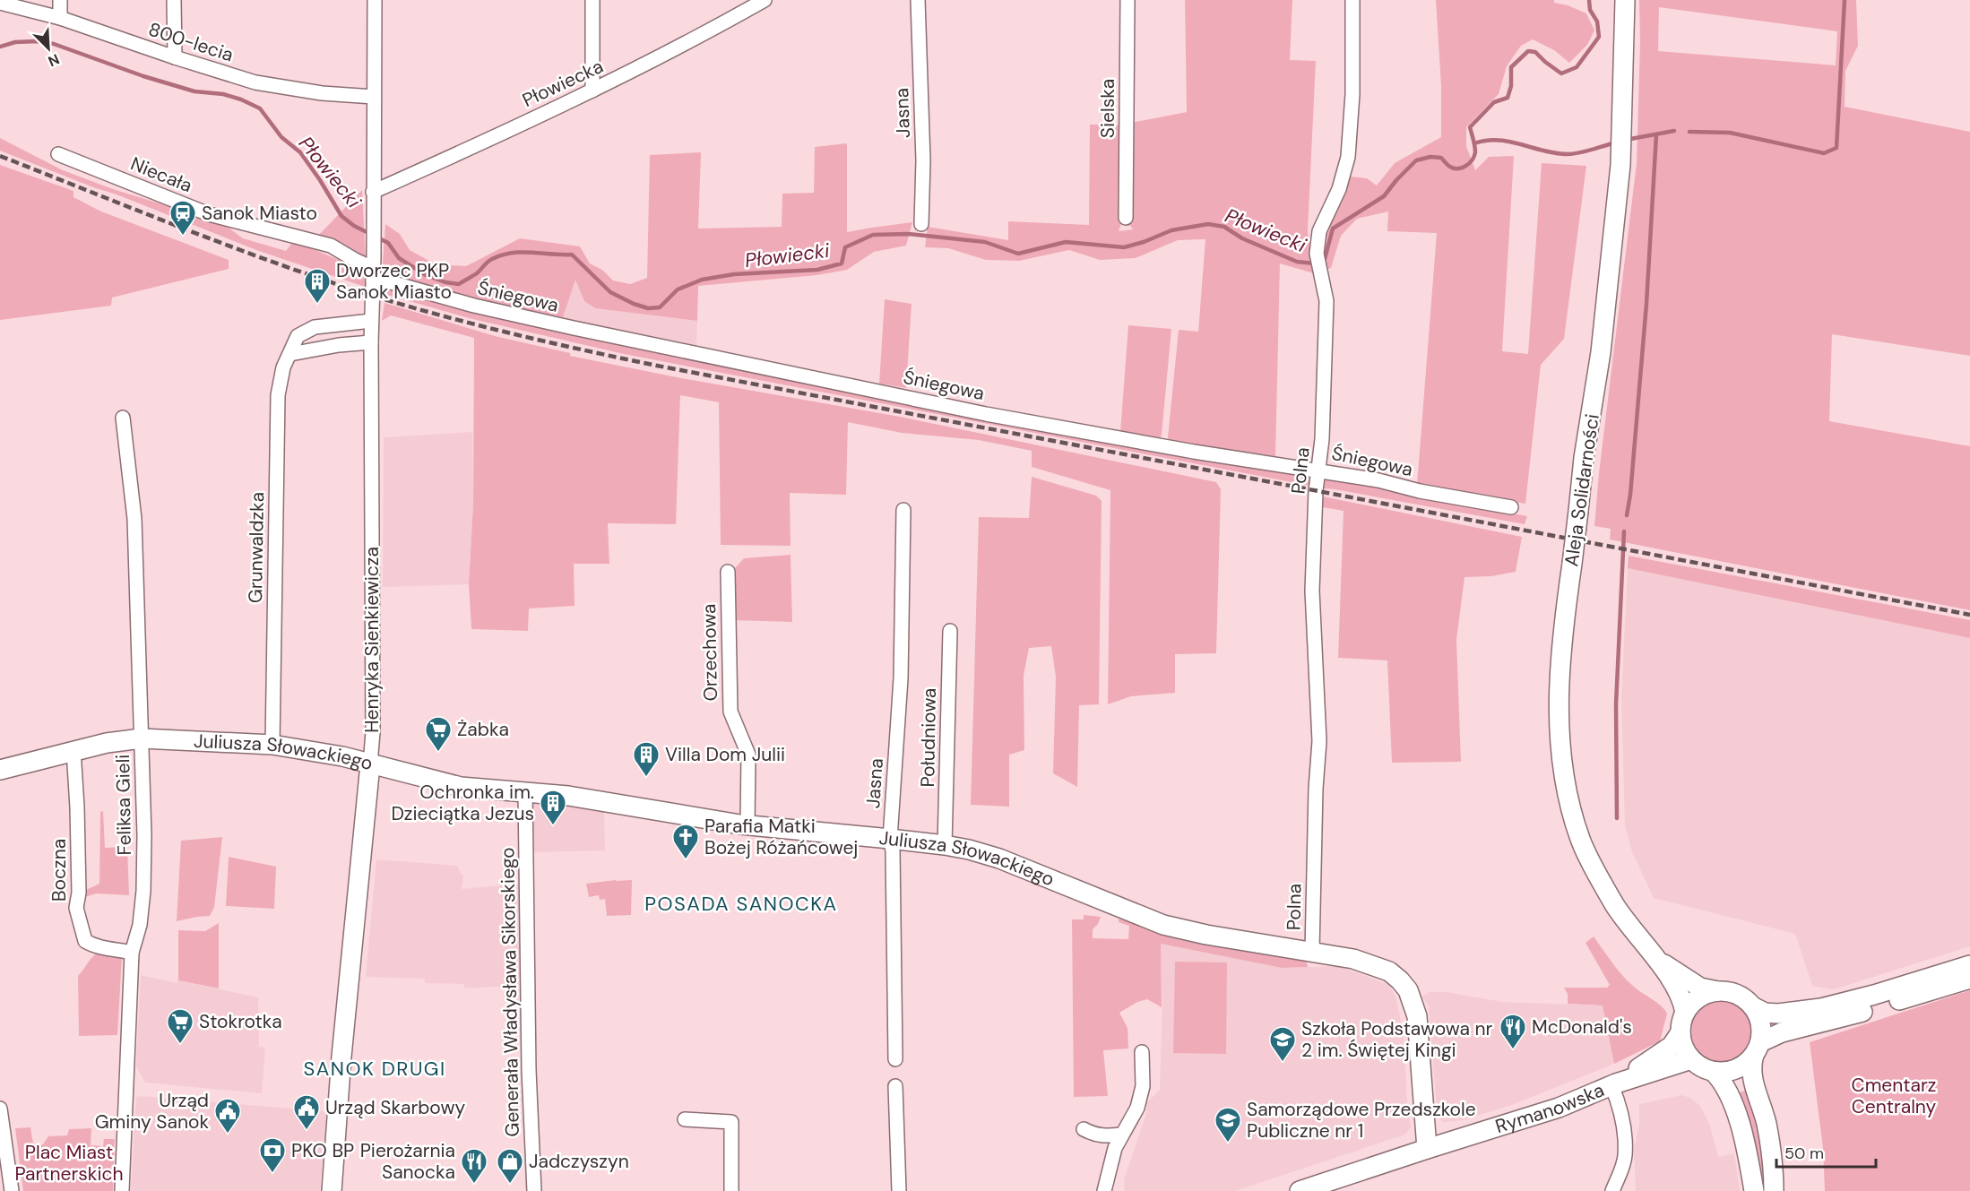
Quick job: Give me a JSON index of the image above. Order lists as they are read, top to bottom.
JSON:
{
  "streets": {
    "street": [
      "800-lecia",
      "Płowiecka",
      "Sielska",
      "Jasna",
      "Niecała",
      "Śniegowa",
      "Polna",
      "Aleja Solidarności",
      "Grunwaldzka",
      "Henryka Sienkiewicza",
      "Orzechowa",
      "Południowa",
      "Juliusza Słowackiego",
      "Feliksa Gieli",
      "Boczna",
      "Generała Władysława Sikorskiego",
      "Rymanowska"
    ]
  },
  "crossings": [
    ["800-lecia", "Henryka Sienkiewicza"],
    ["Płowiecka", "Henryka Sienkiewicza"],
    ["Jasna", "Juliusza Słowackiego"],
    ["Niecała", "Śniegowa"],
    ["Niecała", "Henryka Sienkiewicza"],
    ["Śniegowa", "Polna"],
    ["Śniegowa", "Henryka Sienkiewicza"],
    ["Polna", "Juliusza Słowackiego"],
    ["Aleja Solidarności", "Rymanowska"],
    ["Grunwaldzka", "Henryka Sienkiewicza"],
    ["Grunwaldzka", "Juliusza Słowackiego"],
    ["Henryka Sienkiewicza", "Juliusza Słowackiego"],
    ["Orzechowa", "Juliusza Słowackiego"],
    ["Południowa", "Juliusza Słowackiego"],
    ["Juliusza Słowackiego", "Feliksa Gieli"],
    ["Juliusza Słowackiego", "Boczna"],
    ["Juliusza Słowackiego", "Generała Władysława Sikorskiego"],
    ["Juliusza Słowackiego", "Rymanowska"],
    ["Feliksa Gieli", "Boczna"]
  ],
  "districts": ["POSADA SANOCKA", "SANOK DRUGI"],
  "water": ["Płowiecki"],
  "parks": ["Cmentarz Centralny", "Plac Miast Partnerskich"],
  "places": {
    "station": ["Sanok Miasto"],
    "building": ["Dworzec PKP Sanok Miasto", "Villa Dom Julii", "Ochronka im. Dzieciątka Jezus"],
    "supermarket": ["Żabka", "Stokrotka"],
    "church": ["Parafia Matki Bożej Różańcowej"],
    "restaurant": ["McDonald's", "Pierożarnia Sanocka"],
    "school or university": ["Szkoła Podstawowa nr 2 im. Świętej Kingi", "Samorządowe Przedszkole Publiczne nr 1"],
    "public building": ["Urząd Skarbowy", "Urząd Gminy Sanok"],
    "bank": ["PKO BP"],
    "shop": ["Jadczyszyn"]
  },
  "scale_bar": "50 m",
  "north": "bottom right"
}
